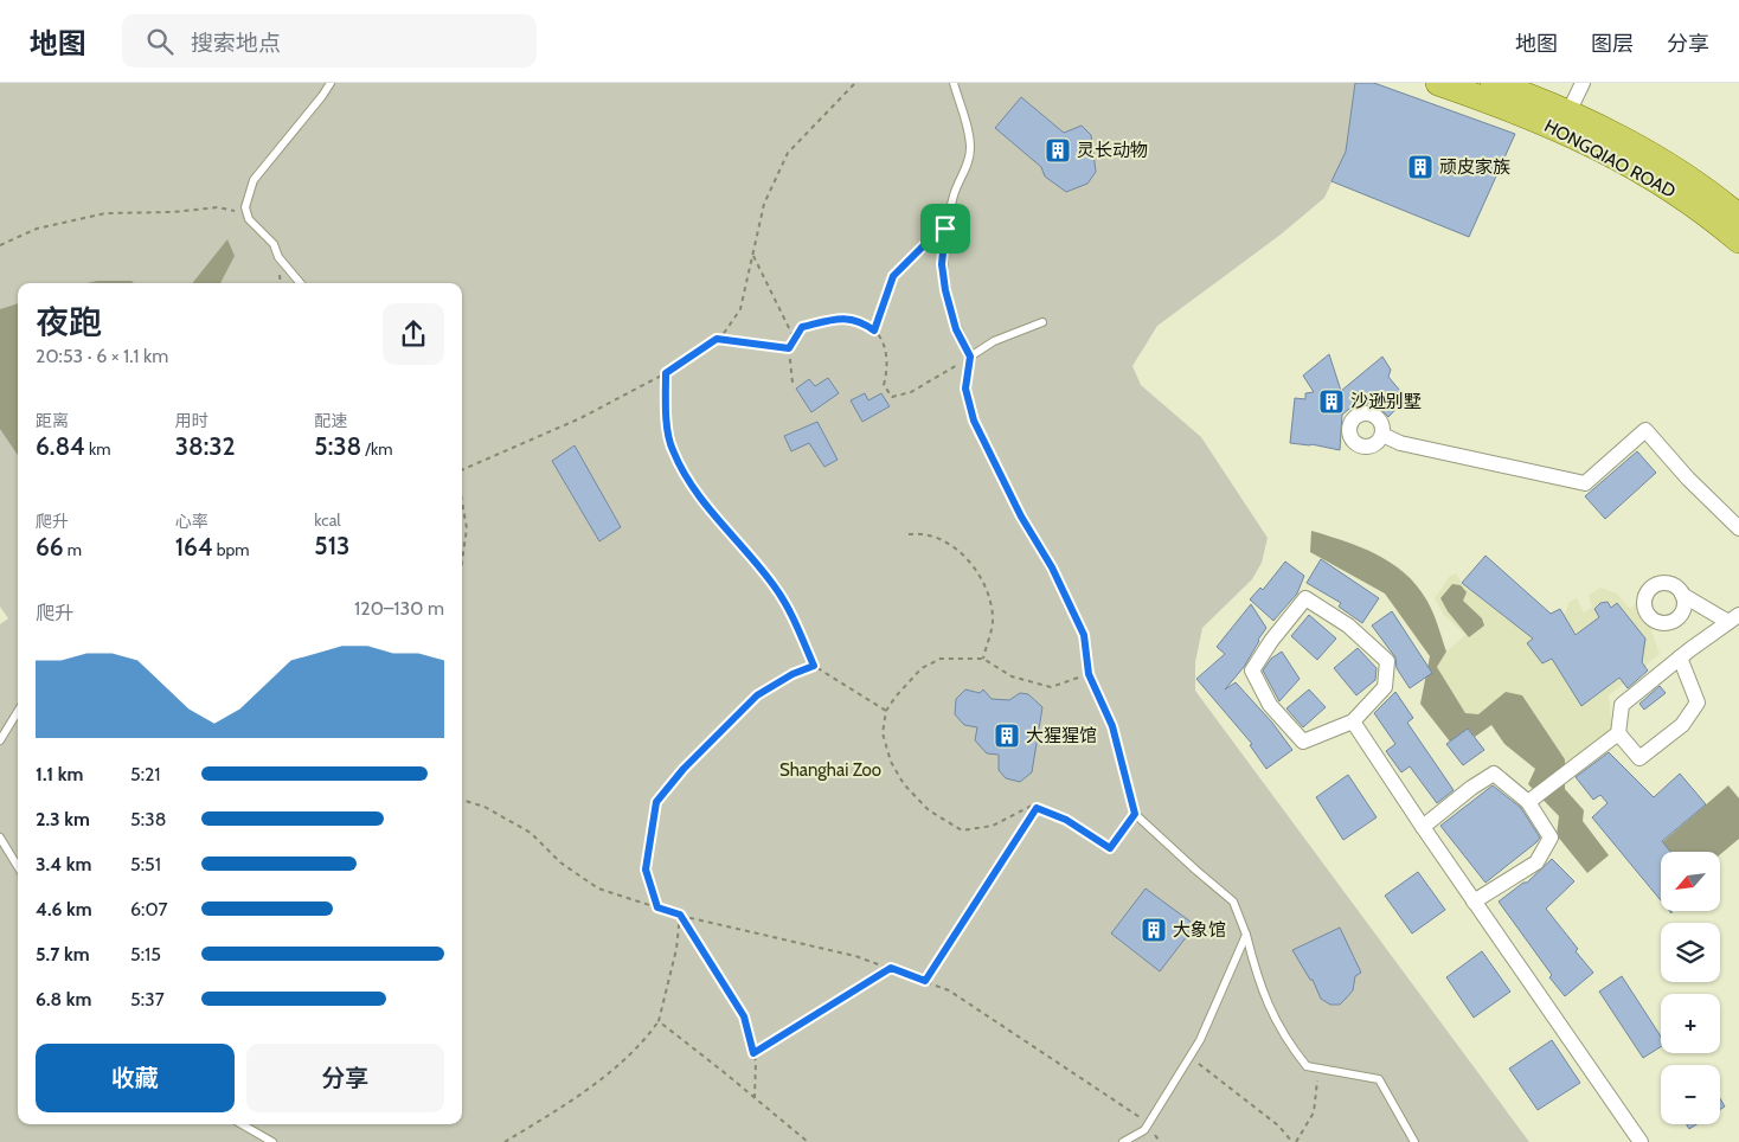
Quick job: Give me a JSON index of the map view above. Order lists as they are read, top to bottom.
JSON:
{
  "streets": {
    "main road": ["HONGQIAO ROAD"]
  },
  "parks": ["Shanghai Zoo"],
  "places": {
    "building": [
      "灵长动物",
      "顽皮家族",
      "沙逊别墅",
      "大猩猩馆",
      "大象馆"
    ]
  },
  "north": "bottom left",
  "page": {
    "header": "地图",
    "search": "搜索地点",
    "nav": ["地图", "图层", "分享"],
    "heading": ["夜跑", "20:53 · 6 × 1.1 km"],
    "stats": [
      ["距离", "6.84 km"],
      ["用时", "38:32"],
      ["配速", "5:38 /km"],
      ["爬升", "66 m"],
      ["心率", "164 bpm"],
      ["kcal", "513"]
    ],
    "chart": ["爬升", "120–130 m"],
    "list": [
      {
        "name": "1.1 km",
        "note": "5:21"
      },
      {
        "name": "2.3 km",
        "note": "5:38"
      },
      {
        "name": "3.4 km",
        "note": "5:51"
      },
      {
        "name": "4.6 km",
        "note": "6:07"
      },
      {
        "name": "5.7 km",
        "note": "5:15"
      },
      {
        "name": "6.8 km",
        "note": "5:37"
      }
    ],
    "map_buttons": ["+", "−"],
    "buttons": ["收藏", "分享"]
  }
}
